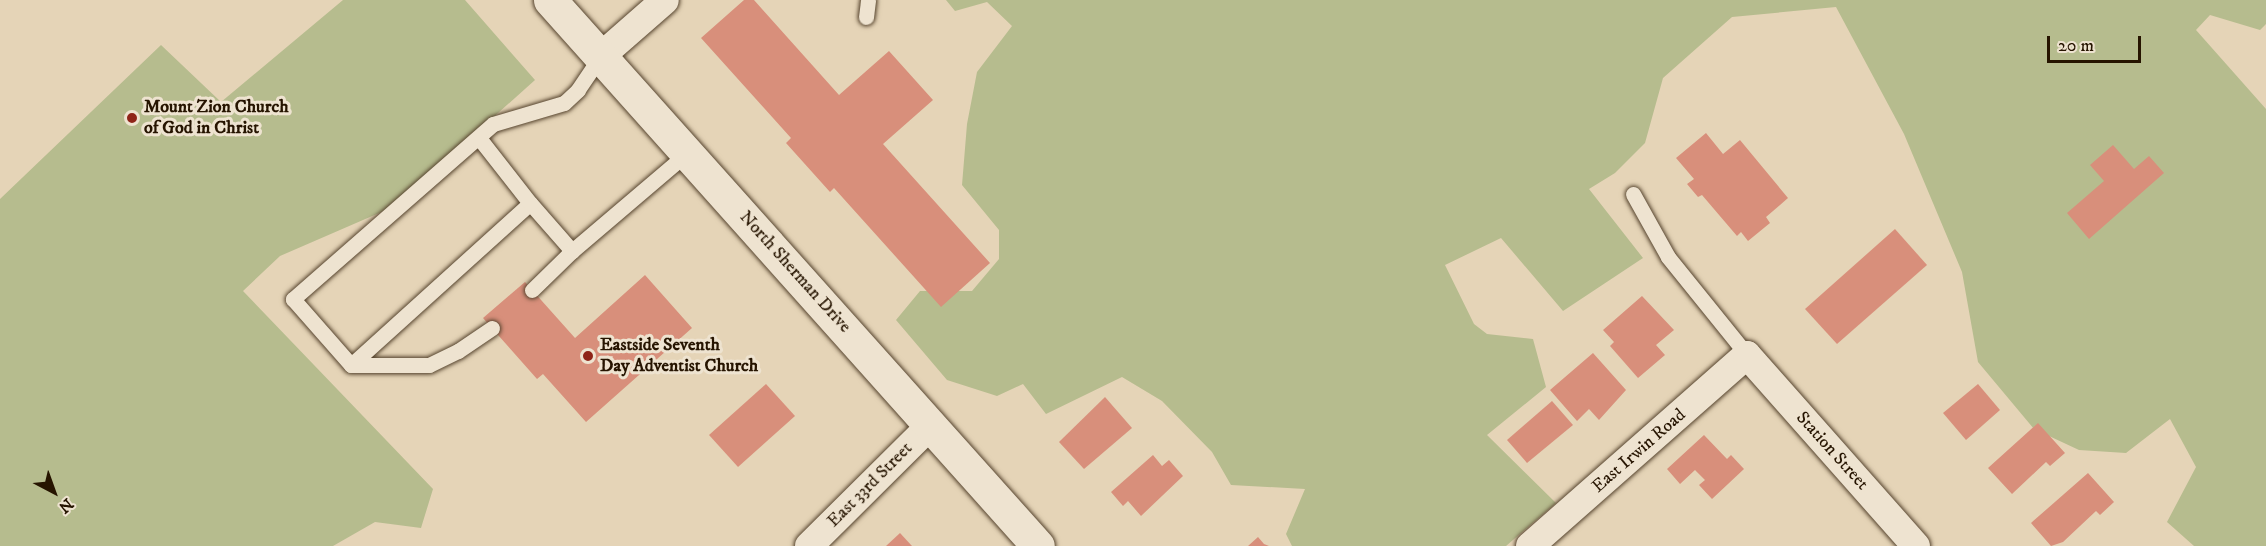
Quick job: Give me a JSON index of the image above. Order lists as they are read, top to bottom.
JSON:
{
  "streets": {
    "main road": ["North Sherman Drive"],
    "street": ["East Irwin Road", "Station Street", "East 33rd Street"]
  },
  "crossings": [
    ["North Sherman Drive", "East 33rd Street"],
    ["East Irwin Road", "Station Street"]
  ],
  "places": ["Mount Zion Church of God in Christ", "Eastside Seventh Day Adventist Church"],
  "scale_bar": "20 m",
  "north": "bottom right"
}
